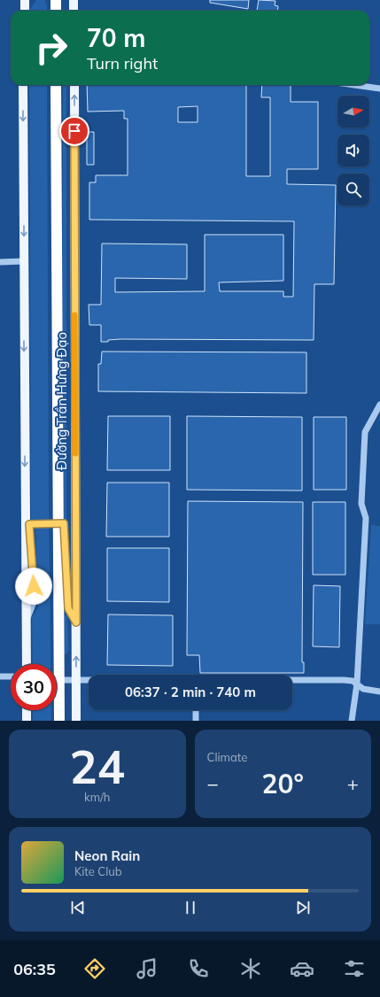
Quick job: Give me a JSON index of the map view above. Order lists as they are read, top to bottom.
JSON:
{
  "streets": {
    "highway": ["Đường Trần Hưng Đạo"]
  },
  "north": "right",
  "page": {
    "turn": ["70 m", "Turn right"],
    "limit": "30",
    "trip": "06:37 · 2 min · 740 m",
    "tile": [
      ["24", "km/h"],
      "Climate"
    ],
    "heat": ["−", "20°", "+"],
    "song": ["Neon Rain", "Kite Club"],
    "tabs": "06:35"
  }
}
